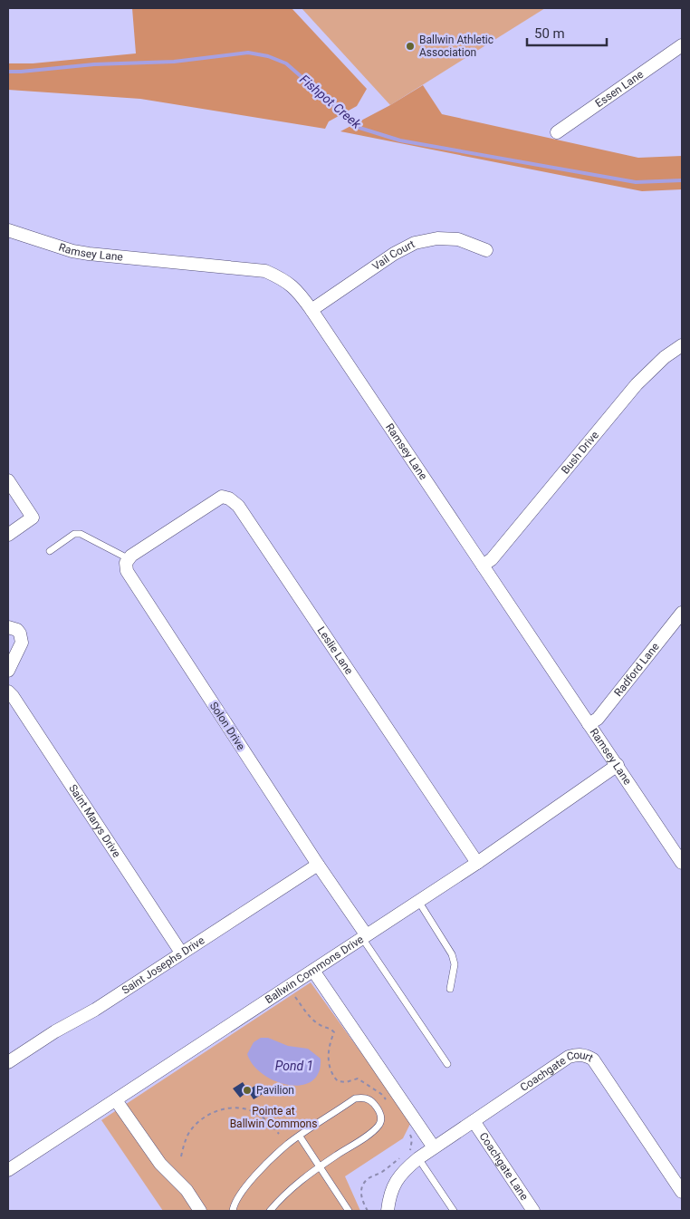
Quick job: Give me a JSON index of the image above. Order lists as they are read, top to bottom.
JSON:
{
  "streets": {
    "street": [
      "Essen Lane",
      "Ramsey Lane",
      "Vail Court",
      "Bush Drive",
      "Leslie Lane",
      "Radford Lane",
      "Solon Drive",
      "Saint Marys Drive",
      "Saint Josephs Drive",
      "Ballwin Commons Drive",
      "Coachgate Court",
      "Coachgate Lane"
    ]
  },
  "crossings": [
    ["Ramsey Lane", "Vail Court"],
    ["Ramsey Lane", "Bush Drive"],
    ["Ramsey Lane", "Radford Lane"],
    ["Ramsey Lane", "Ballwin Commons Drive"],
    ["Leslie Lane", "Solon Drive"],
    ["Leslie Lane", "Ballwin Commons Drive"],
    ["Solon Drive", "Saint Josephs Drive"],
    ["Solon Drive", "Ballwin Commons Drive"],
    ["Saint Marys Drive", "Saint Josephs Drive"],
    ["Coachgate Court", "Coachgate Lane"]
  ],
  "water": ["Fishpot Creek", "Pond 1"],
  "parks": ["Pointe at Ballwin Commons"],
  "places": ["Ballwin Athletic Association", "Pavilion"],
  "scale_bar": "50 m"
}
